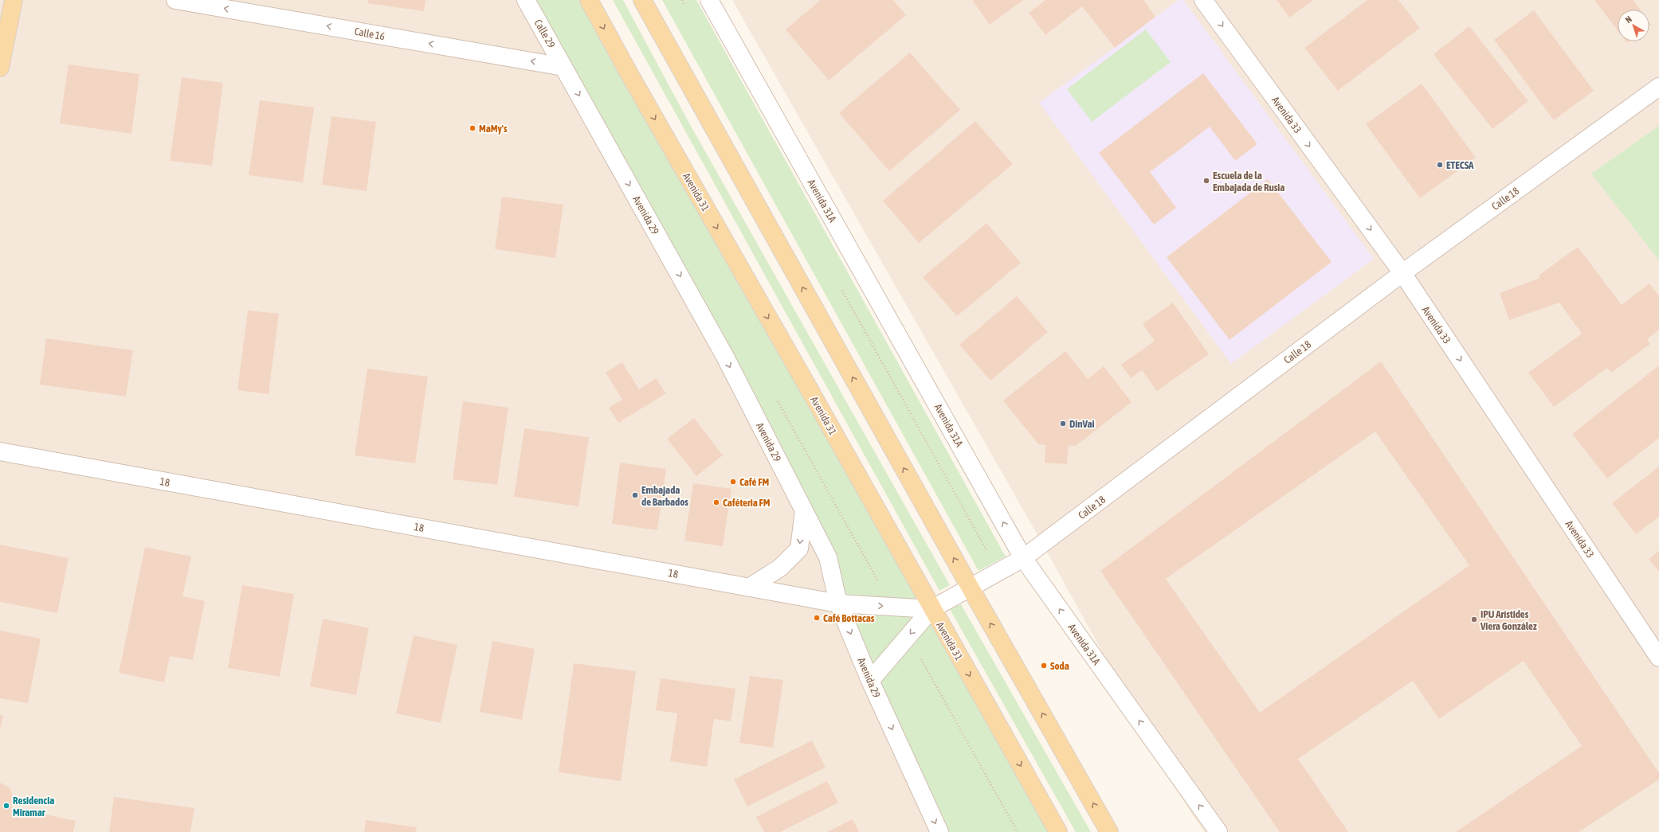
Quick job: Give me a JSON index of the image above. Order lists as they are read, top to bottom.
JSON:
{
  "streets": {
    "main road": ["Avenida 31"],
    "street": [
      "Calle 16",
      "Calle 29",
      "Avenida 33",
      "Calle 18",
      "Avenida 31A",
      "Avenida 29",
      "18"
    ]
  },
  "crossings": [
    ["Calle 16", "Calle 29"],
    ["Calle 16", "Avenida 29"],
    ["Calle 29", "Avenida 29"],
    ["Avenida 33", "Calle 18"],
    ["Avenida 31", "Calle 18"],
    ["Calle 18", "Avenida 31A"],
    ["Calle 18", "Avenida 29"],
    ["Avenida 29", "18"]
  ],
  "one_way": [
    "Calle 16",
    "Avenida 33",
    "Avenida 31A",
    "Avenida 29"
  ],
  "places": [
    "MaMy's",
    "ETECSA",
    "Escuela de la Embajada de Rusia",
    "DinVai",
    "Café FM",
    "Embajada de Barbados",
    "Caféteria FM",
    "Café Bottacas",
    "IPU Arístides Viera González",
    "Soda",
    "Residencia Miramar"
  ],
  "north": "top left"
}
